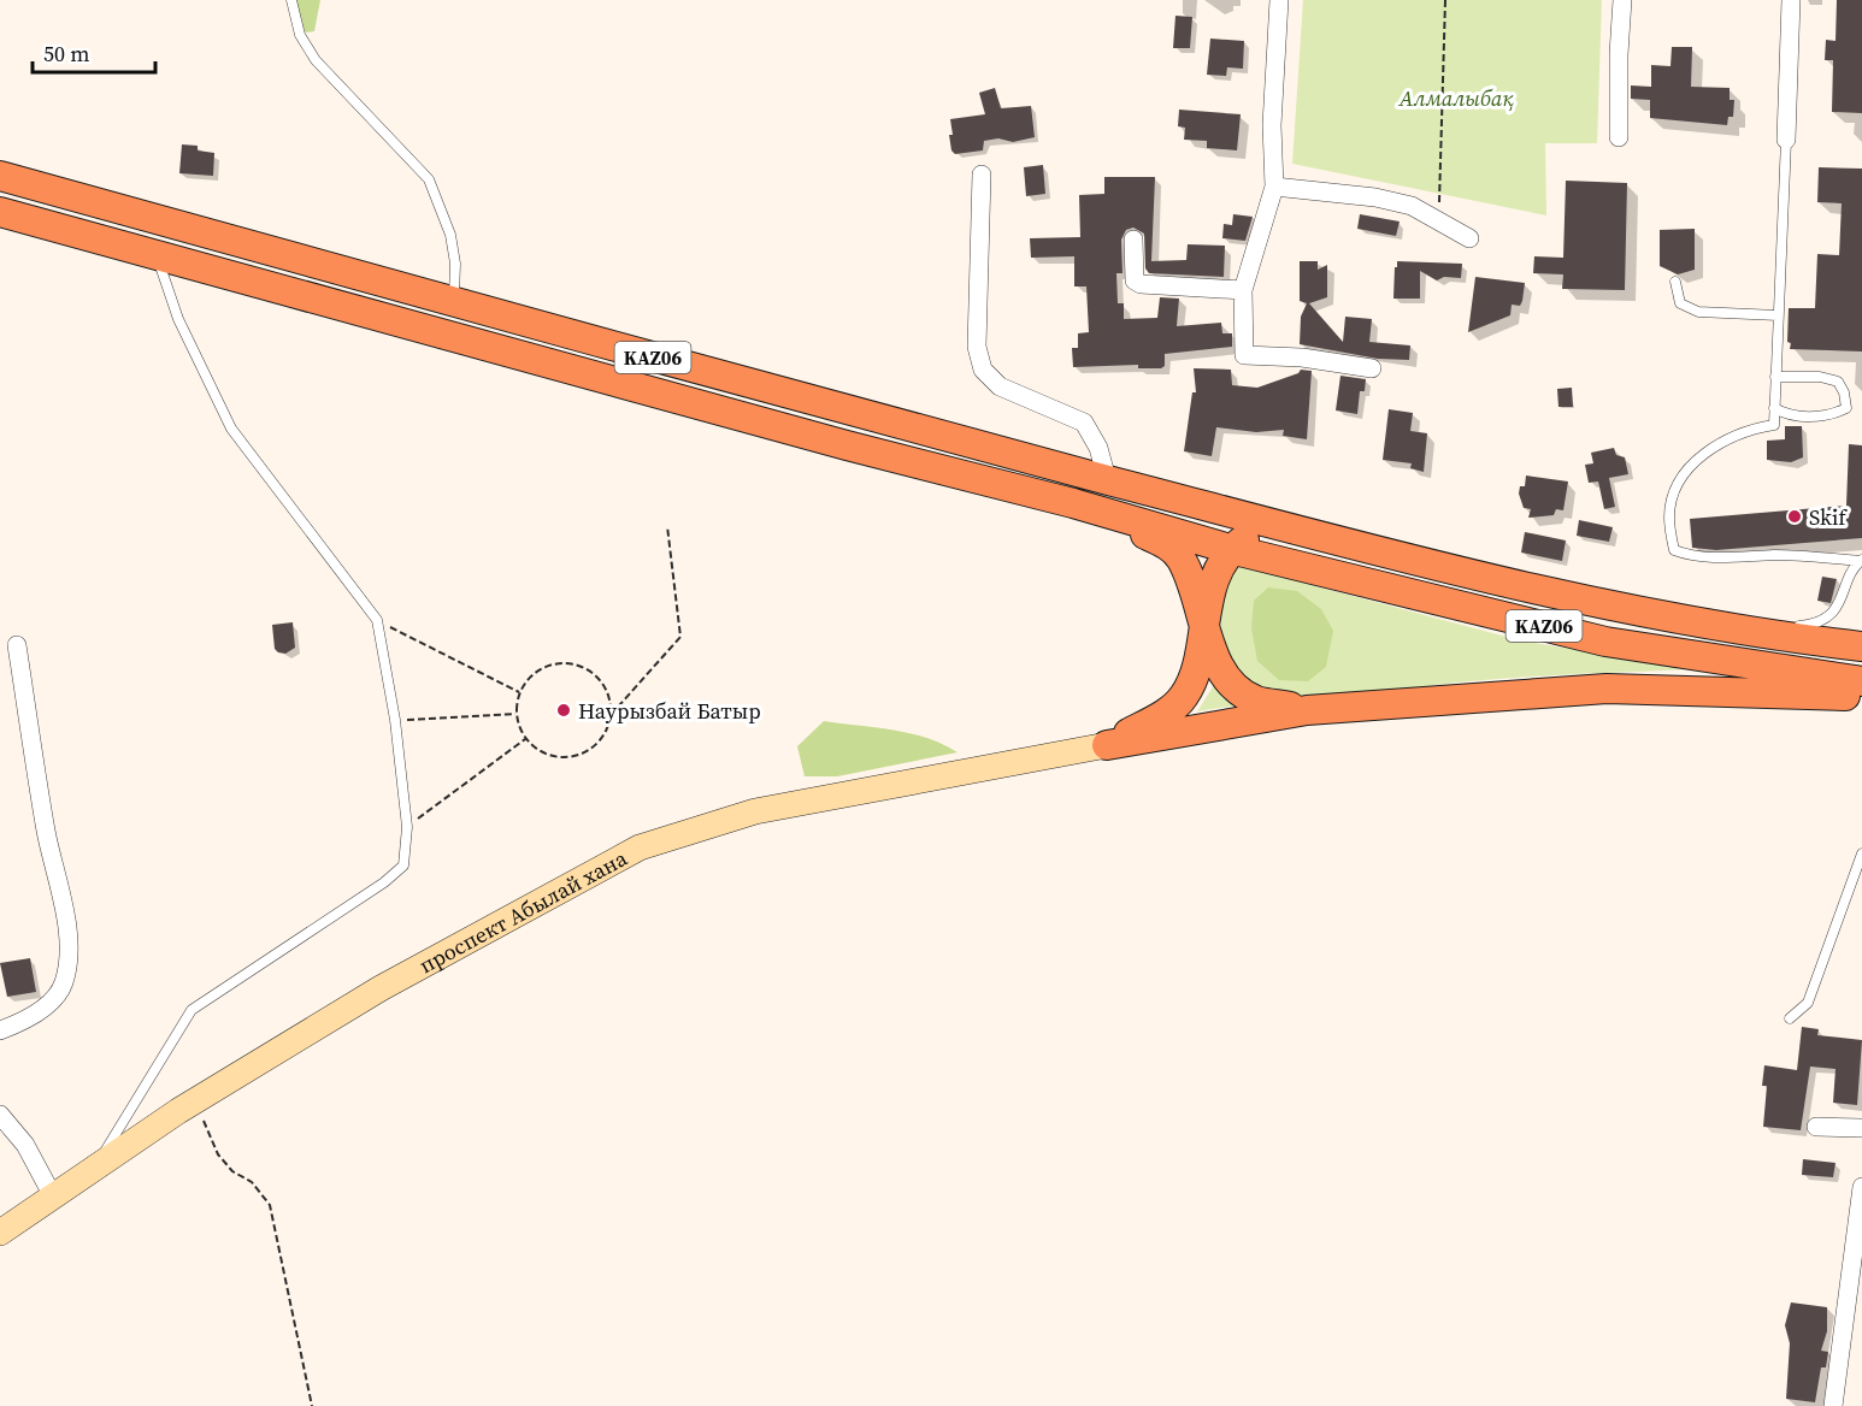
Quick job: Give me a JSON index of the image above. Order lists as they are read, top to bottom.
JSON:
{
  "streets": {
    "highway": ["KАZ06"],
    "main road": ["проспект Абылай хана"]
  },
  "parks": ["Алмалыбақ"],
  "places": ["Skif", "Наурызбай Батыр"],
  "scale_bar": "50 m"
}
